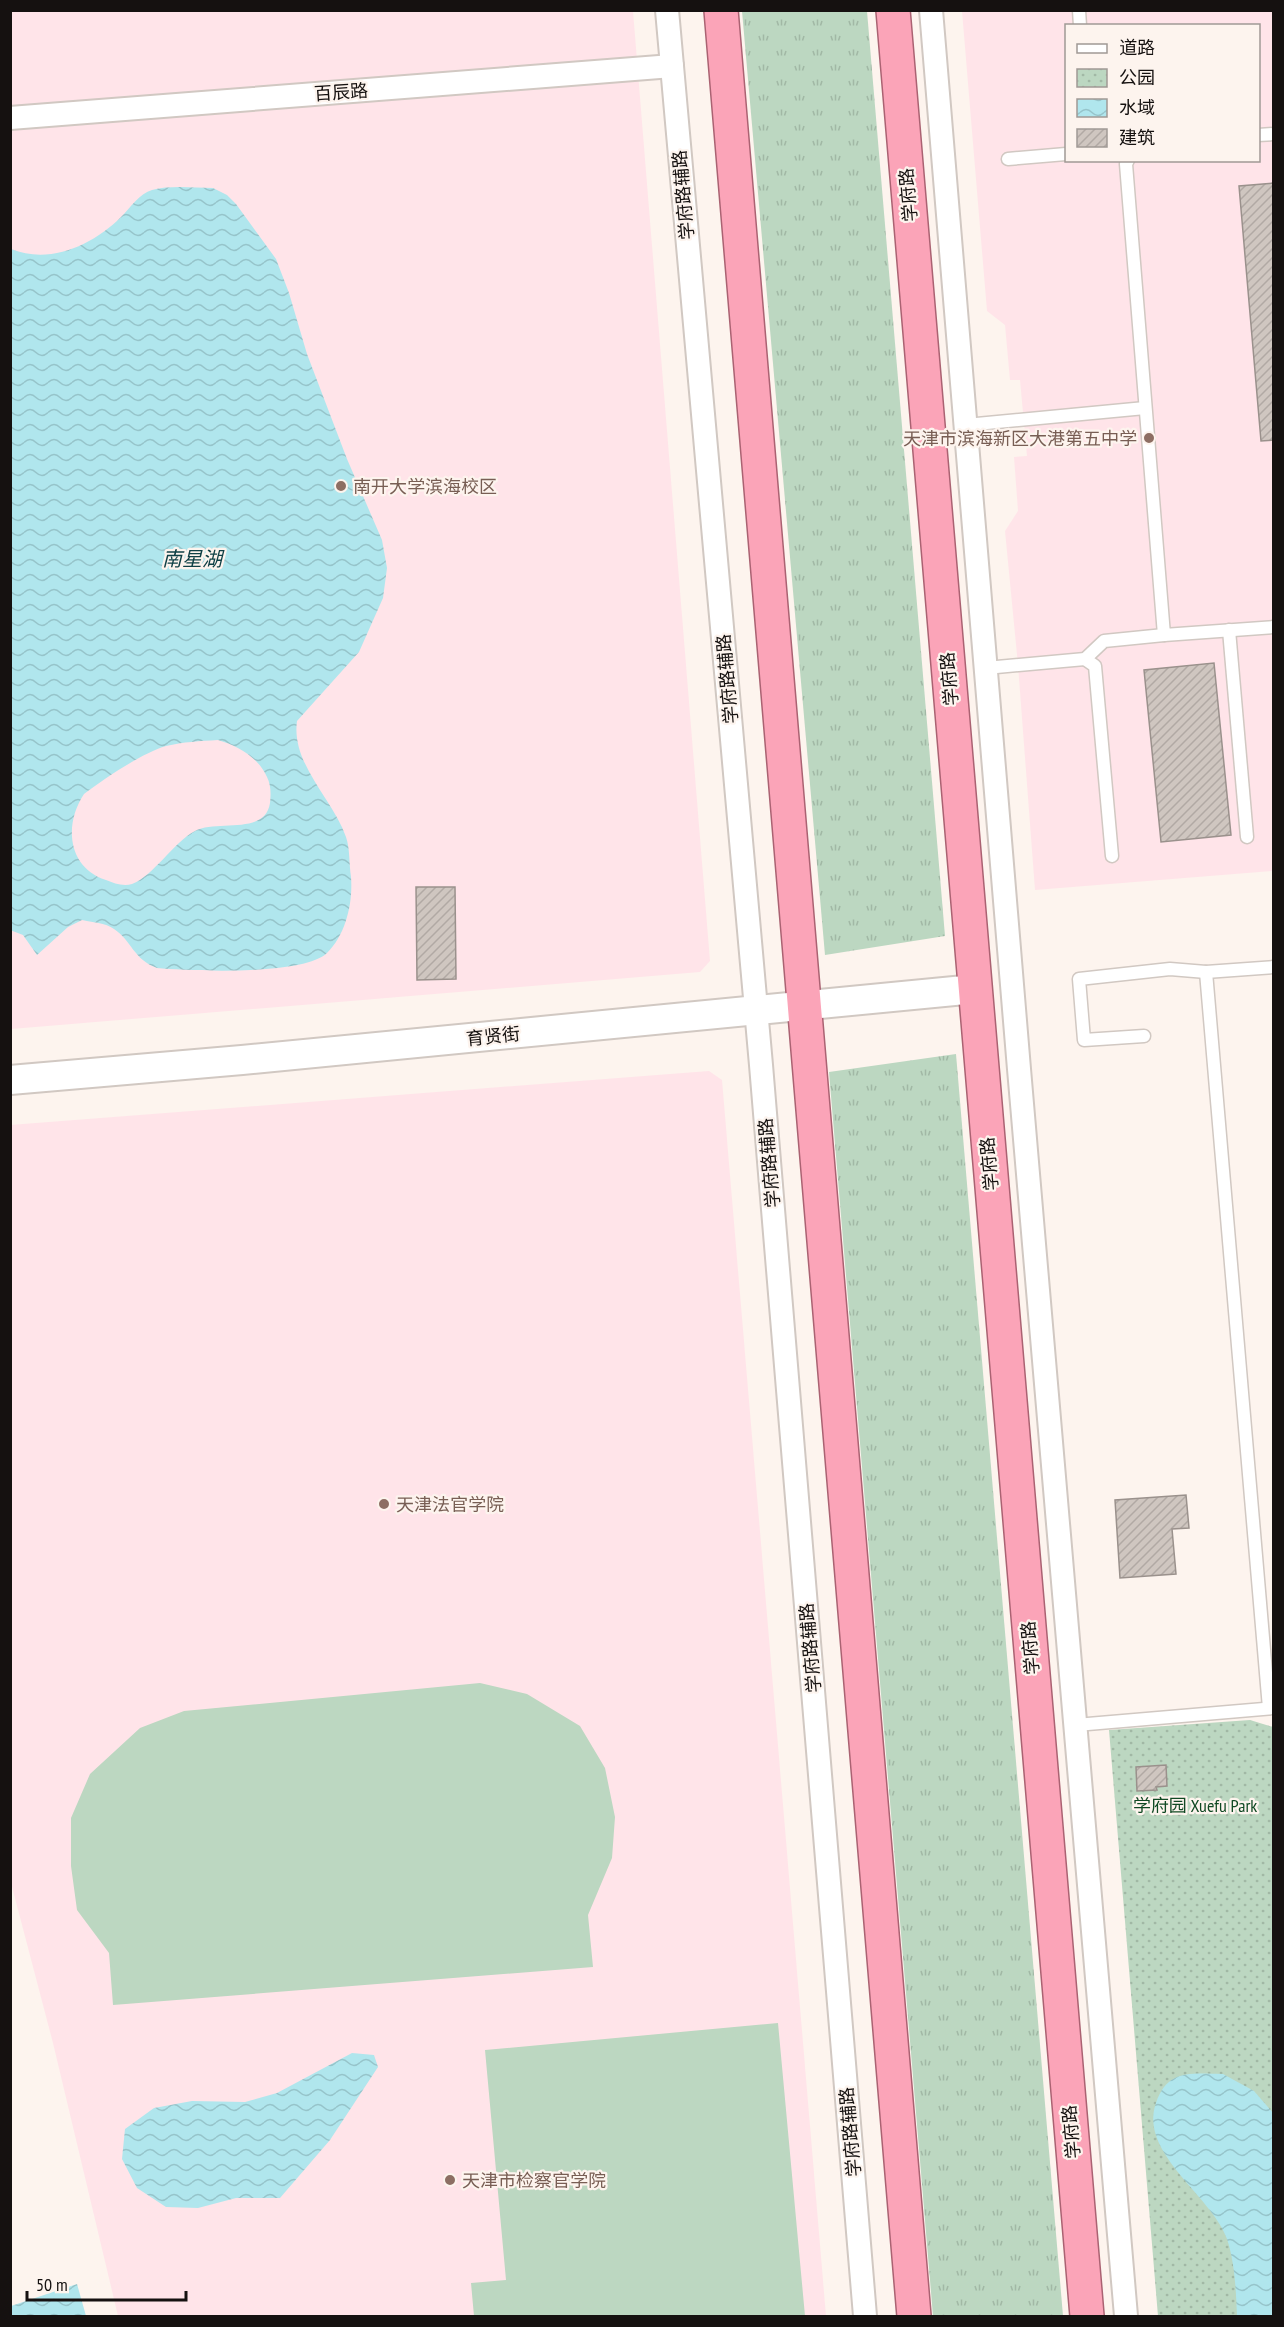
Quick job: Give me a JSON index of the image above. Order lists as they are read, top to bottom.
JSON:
{
  "streets": {
    "highway": ["学府路"],
    "street": ["百辰路", "学府路辅路", "育贤街"]
  },
  "crossings": [
    ["百辰路", "学府路辅路"],
    ["学府路辅路", "育贤街"],
    ["学府路", "育贤街"]
  ],
  "water": ["南星湖"],
  "parks": ["学府园 Xuefu Park"],
  "places": [
    "天津市滨海新区大港第五中学",
    "南开大学滨海校区",
    "天津法官学院",
    "天津市检察官学院"
  ],
  "legend": [
    "道路",
    "公园",
    "水域",
    "建筑"
  ],
  "scale_bar": "50 m"
}
